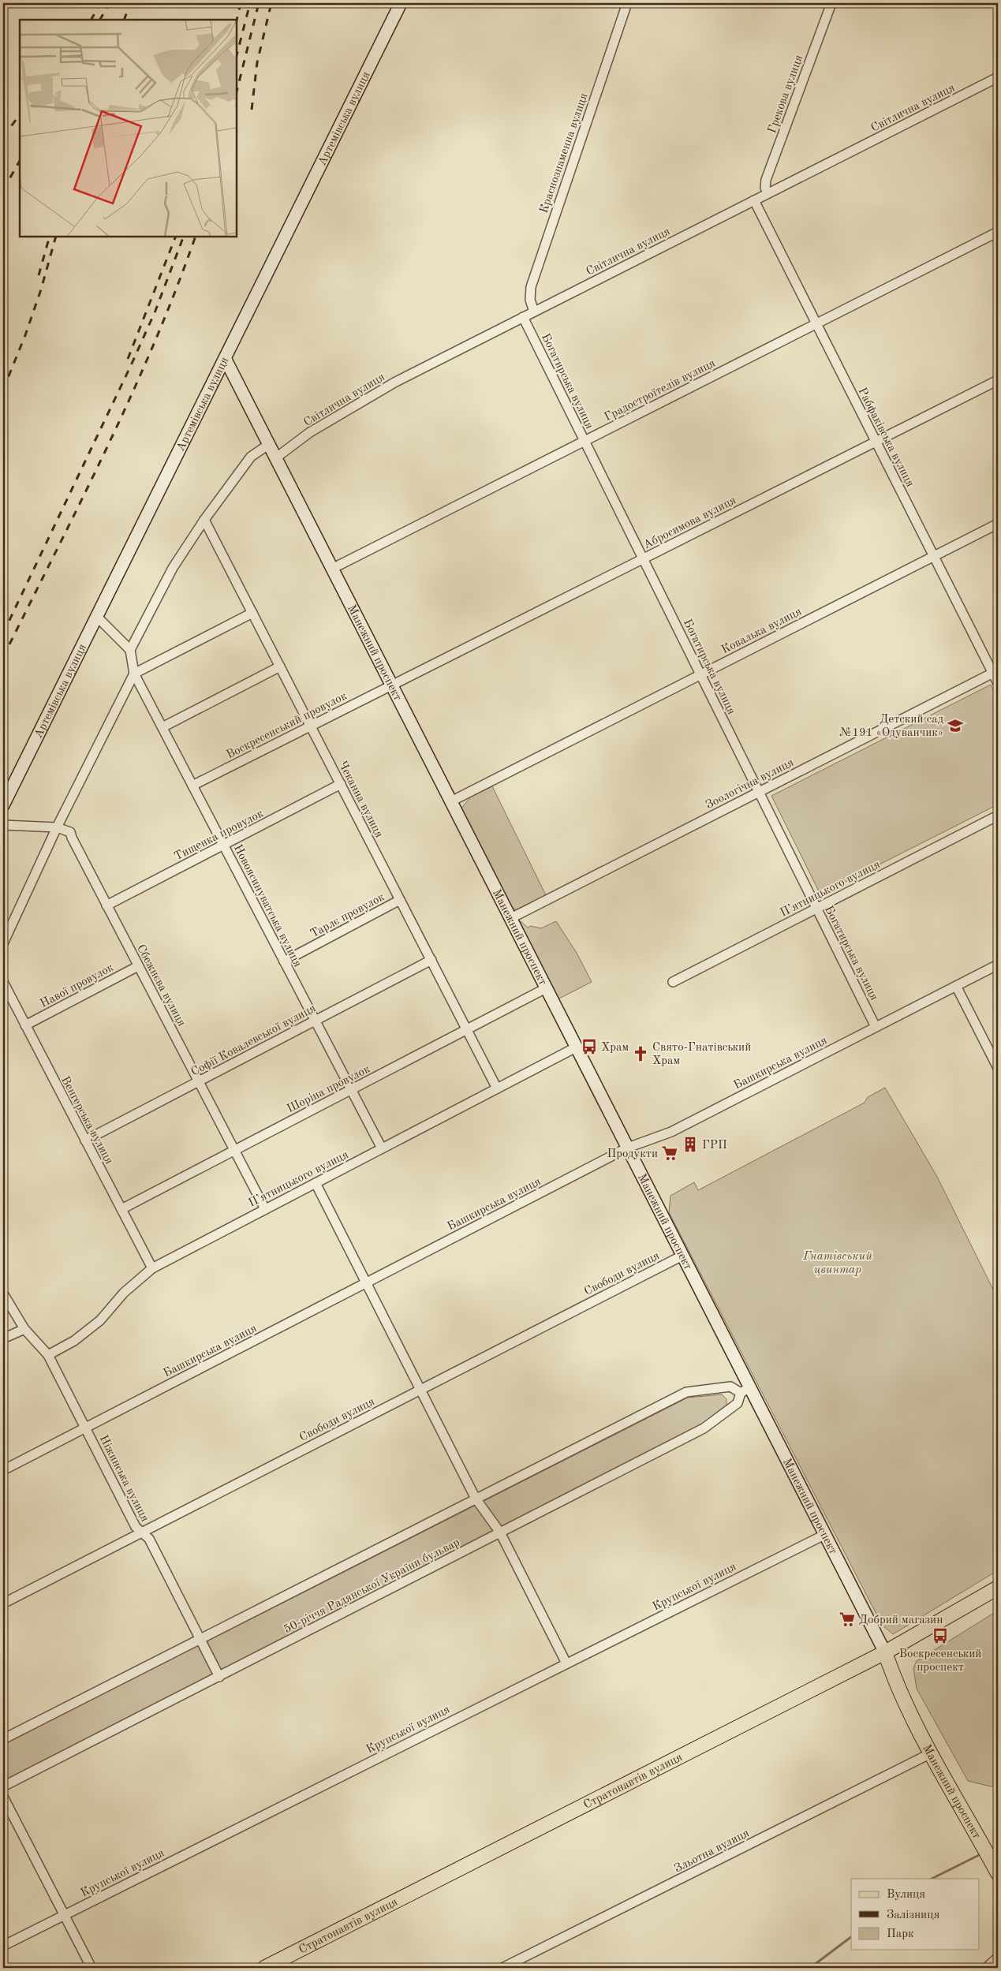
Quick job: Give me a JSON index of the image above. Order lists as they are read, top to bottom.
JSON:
{
  "streets": {
    "main road": ["Манежний проспект", "Стратонавтів вулиця"],
    "street": [
      "Грекова вулиця",
      "Світлична вулиця",
      "Артемівська вулиця",
      "Краснознаменна вулиця",
      "Богатирська вулиця",
      "Градостроїтелiв вулиця",
      "Рабфаківська вулиця",
      "Абросимова вулиця",
      "Ковалька вулиця",
      "Воскресенський провулок",
      "Зоологічна вулиця",
      "Чеканна вулиця",
      "Тищенка провулок",
      "П’ятницького вулиця",
      "Новоясинуватська вулиця",
      "Тарлє провулок",
      "Навої провулок",
      "Сбежнєва вулиця",
      "Софії Ковалевської вулиця",
      "Башкирська вулиця",
      "Шоріна провулок",
      "Венгерська вулиця",
      "Свободи вулиця",
      "Ніжинська вулиця",
      "50-річчя Радянської України бульвар",
      "Крупської вулиця",
      "Зльотна вулиця"
    ]
  },
  "crossings": [
    ["Грекова вулиця", "Світлична вулиця"],
    ["Світлична вулиця", "Краснознаменна вулиця"],
    ["Світлична вулиця", "Богатирська вулиця"],
    ["Світлична вулиця", "Рабфаківська вулиця"],
    ["Світлична вулиця", "Манежний проспект"],
    ["Артемівська вулиця", "Манежний проспект"],
    ["Богатирська вулиця", "Градостроїтелiв вулиця"],
    ["Богатирська вулиця", "Абросимова вулиця"],
    ["Богатирська вулиця", "Ковалька вулиця"],
    ["Богатирська вулиця", "Зоологічна вулиця"],
    ["Богатирська вулиця", "П’ятницького вулиця"],
    ["Богатирська вулиця", "Башкирська вулиця"],
    ["Градостроїтелiв вулиця", "Рабфаківська вулиця"],
    ["Градостроїтелiв вулиця", "Манежний проспект"],
    ["Рабфаківська вулиця", "Абросимова вулиця"],
    ["Рабфаківська вулиця", "Ковалька вулиця"],
    ["Рабфаківська вулиця", "Зоологічна вулиця"],
    ["Абросимова вулиця", "Манежний проспект"],
    ["Абросимова вулиця", "Воскресенський провулок"],
    ["Ковалька вулиця", "Манежний проспект"],
    ["Манежний проспект", "Воскресенський провулок"],
    ["Манежний проспект", "Зоологічна вулиця"],
    ["Манежний проспект", "П’ятницького вулиця"],
    ["Манежний проспект", "Башкирська вулиця"],
    ["Манежний проспект", "Шоріна провулок"],
    ["Манежний проспект", "Свободи вулиця"],
    ["Манежний проспект", "50-річчя Радянської України бульвар"],
    ["Манежний проспект", "Крупської вулиця"],
    ["Манежний проспект", "Стратонавтів вулиця"],
    ["Манежний проспект", "Зльотна вулиця"],
    ["Воскресенський провулок", "Чеканна вулиця"],
    ["Воскресенський провулок", "Новоясинуватська вулиця"],
    ["Чеканна вулиця", "Тищенка провулок"],
    ["Чеканна вулиця", "П’ятницького вулиця"],
    ["Чеканна вулиця", "Тарлє провулок"],
    ["Чеканна вулиця", "Софії Ковалевської вулиця"],
    ["Чеканна вулиця", "Шоріна провулок"],
    ["Тищенка провулок", "Новоясинуватська вулиця"],
    ["Тищенка провулок", "Сбежнєва вулиця"],
    ["П’ятницького вулиця", "Новоясинуватська вулиця"],
    ["П’ятницького вулиця", "Сбежнєва вулиця"],
    ["П’ятницького вулиця", "Венгерська вулиця"],
    ["П’ятницького вулиця", "Ніжинська вулиця"],
    ["Новоясинуватська вулиця", "Тарлє провулок"],
    ["Новоясинуватська вулиця", "Софії Ковалевської вулиця"],
    ["Новоясинуватська вулиця", "Шоріна провулок"],
    ["Навої провулок", "Сбежнєва вулиця"],
    ["Навої провулок", "Венгерська вулиця"],
    ["Сбежнєва вулиця", "Софії Ковалевської вулиця"],
    ["Сбежнєва вулиця", "Шоріна провулок"],
    ["Софії Ковалевської вулиця", "Венгерська вулиця"],
    ["Башкирська вулиця", "Ніжинська вулиця"],
    ["Шоріна провулок", "Венгерська вулиця"],
    ["Свободи вулиця", "Ніжинська вулиця"],
    ["Ніжинська вулиця", "50-річчя Радянської України бульвар"]
  ],
  "parks": ["Гнатівський цвинтар"],
  "places": {
    "school or university": ["Детский сад №191 «Одуванчик»"],
    "bus stop": ["Храм", "Воскресенський проспект"],
    "church": ["Свято-Гнатівський Храм"],
    "building": ["ГРП"],
    "supermarket": ["Продукти", "Добрий магазин"]
  },
  "legend": ["Вулиця", "Залізниця", "Парк"]
}
